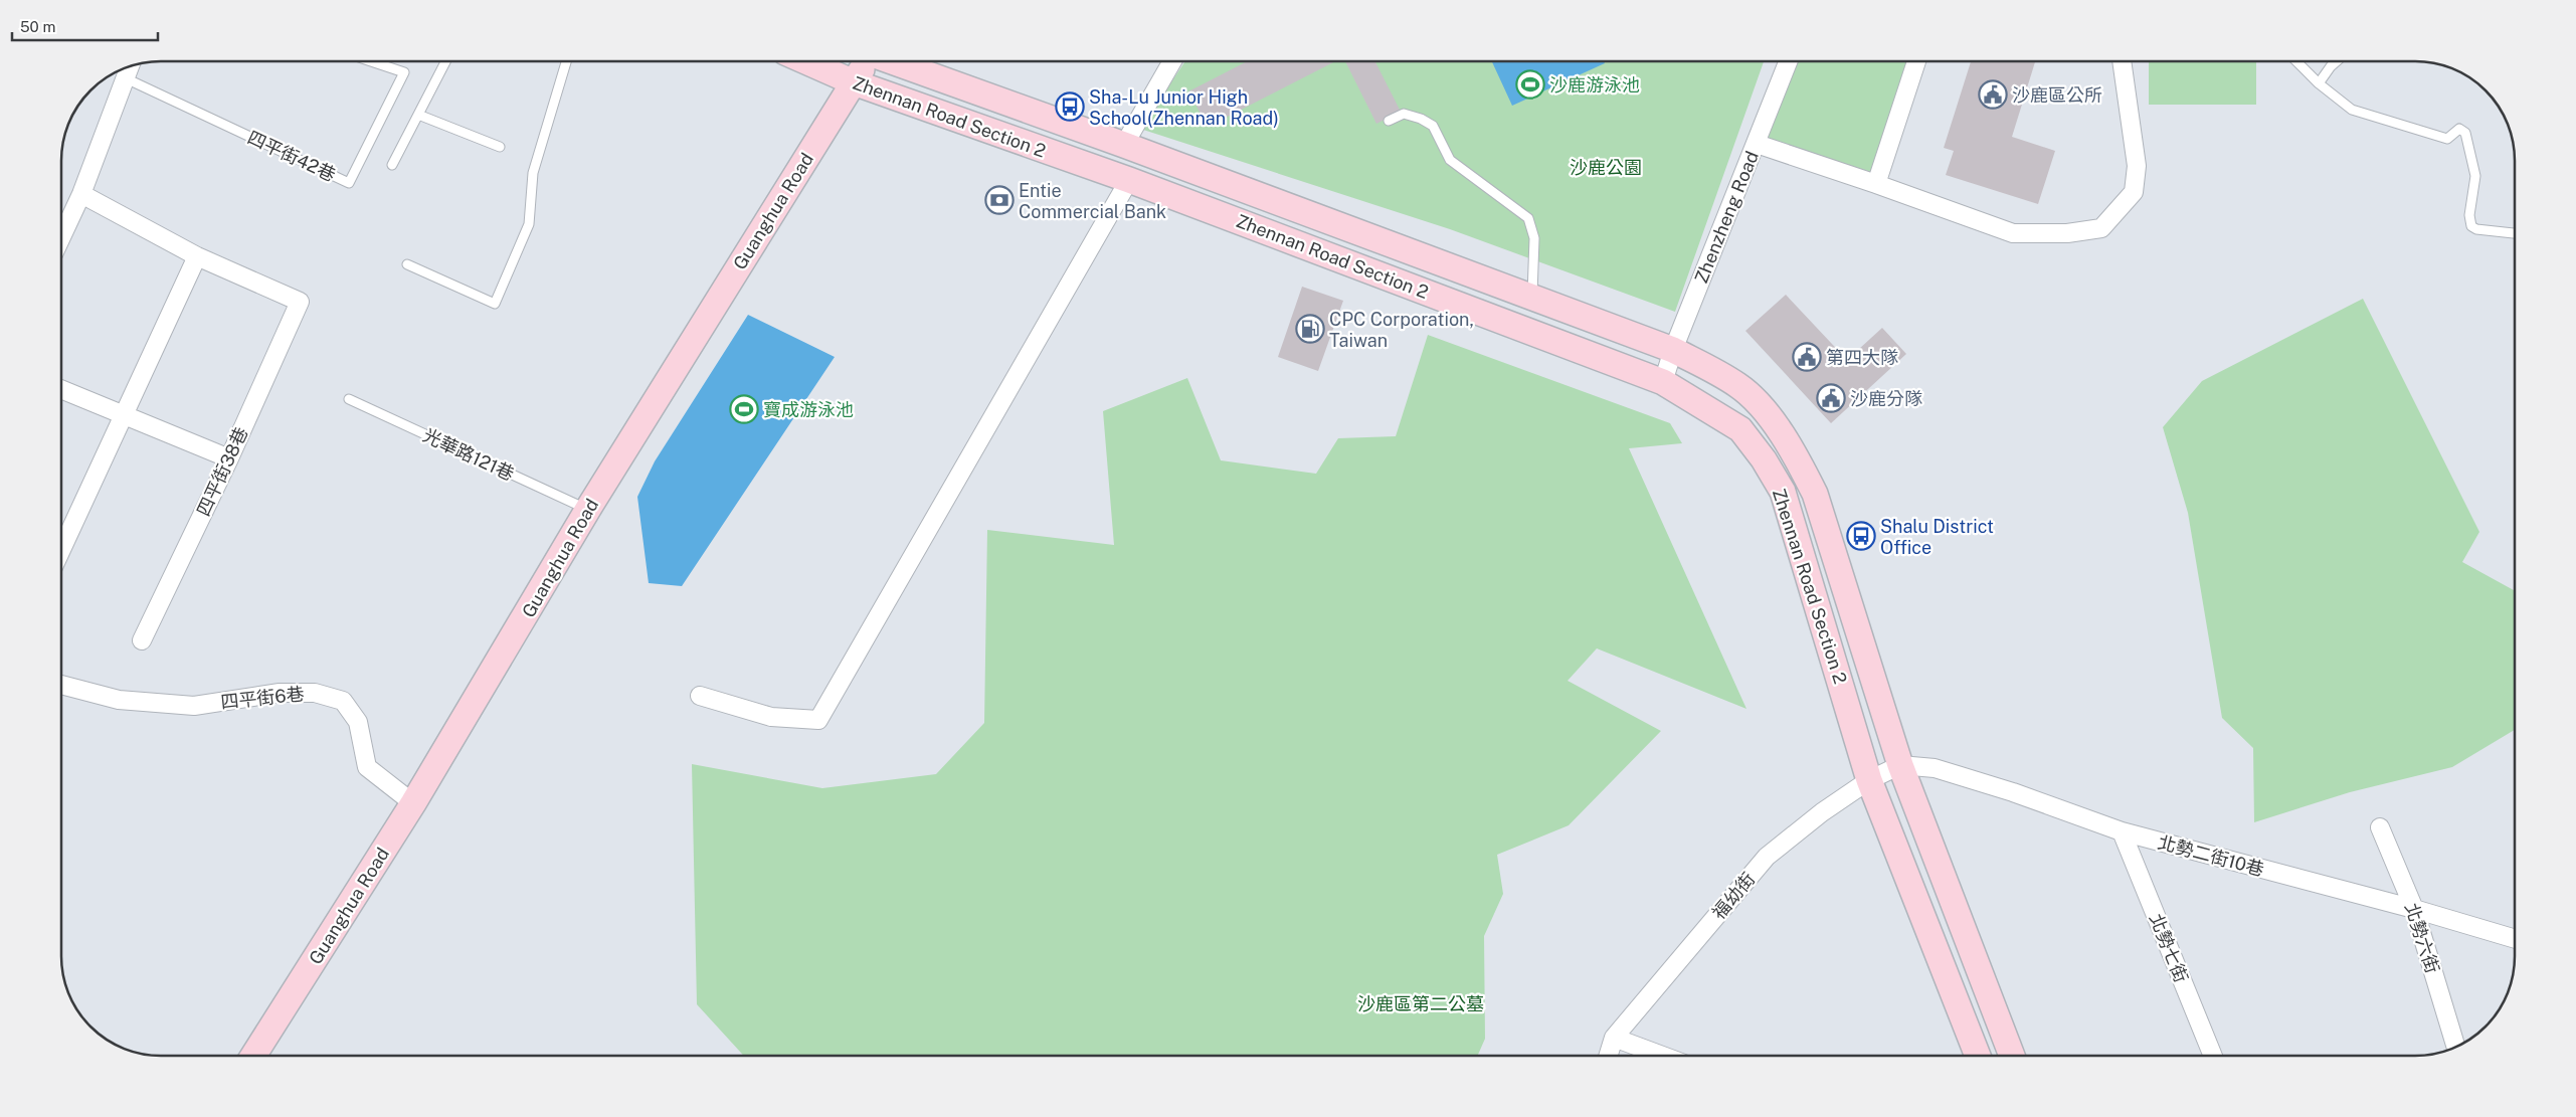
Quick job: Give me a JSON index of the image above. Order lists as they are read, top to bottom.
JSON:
{
  "streets": {
    "street": [
      "Zhennan Road Section 2",
      "Guanghua Road",
      "Zhenzheng Road",
      "四平街38巷",
      "四平街6巷",
      "北勢二街10巷",
      "福幼街",
      "北勢六街",
      "北勢七街"
    ],
    "lane": ["四平街42巷", "光華路121巷"]
  },
  "crossings": [
    ["Zhennan Road Section 2", "Guanghua Road"],
    ["Zhennan Road Section 2", "Zhenzheng Road"],
    ["Zhennan Road Section 2", "北勢二街10巷"],
    ["Zhennan Road Section 2", "福幼街"],
    ["Guanghua Road", "光華路121巷"],
    ["Guanghua Road", "四平街6巷"],
    ["北勢二街10巷", "福幼街"],
    ["北勢二街10巷", "北勢六街"],
    ["北勢二街10巷", "北勢七街"]
  ],
  "parks": ["沙鹿公園", "沙鹿區第二公墓"],
  "places": {
    "sports": ["沙鹿游泳池", "寶成游泳池"],
    "public building": ["沙鹿區公所", "第四大隊", "沙鹿分隊"],
    "bus stop": ["Sha-Lu Junior High School(Zhennan Road)", "Shalu District Office"],
    "bank": ["Entie Commercial Bank"],
    "fuel station": ["CPC Corporation, Taiwan"]
  },
  "scale_bar": "50 m"
}
